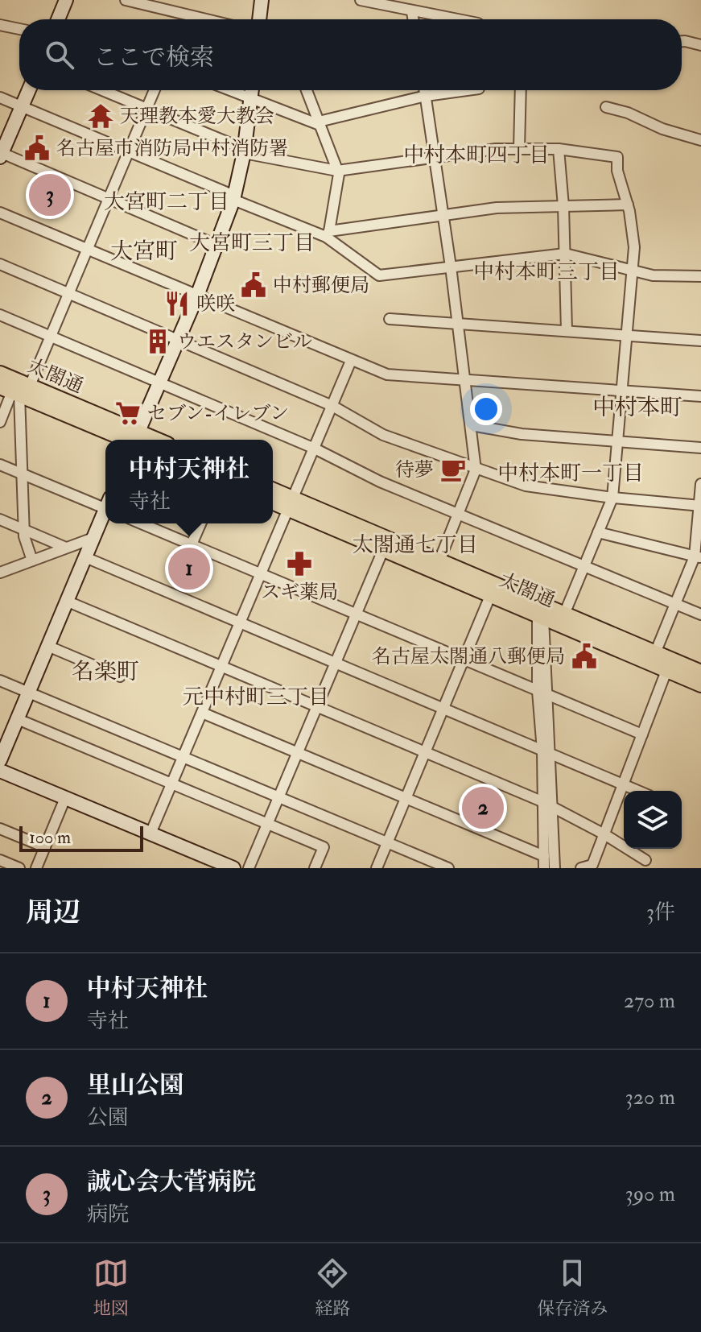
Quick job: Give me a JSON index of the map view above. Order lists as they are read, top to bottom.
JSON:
{
  "streets": {
    "main road": ["太閤通"]
  },
  "districts": [
    "中村本町四丁目",
    "大宮町二丁目",
    "大宮町三丁目",
    "大宮町",
    "中村本町三丁目",
    "中村本町",
    "中村本町一丁目",
    "太閤通七丁目",
    "名楽町",
    "元中村町三丁目"
  ],
  "places": {
    "temple": ["天理教本愛大教会"],
    "public building": ["名古屋市消防局中村消防署", "中村郵便局", "名古屋太閤通八郵便局"],
    "restaurant": ["咲咲"],
    "building": ["ウエスタンビル"],
    "supermarket": ["セブン-イレブン"],
    "cafe": ["待夢"],
    "pharmacy": ["スギ薬局"]
  },
  "scale_bar": "100 m",
  "page": {
    "search": "ここで検索",
    "pins": ["3", "1", "2"],
    "popup": ["中村天神社", "寺社"],
    "scale": "100 m",
    "heading": ["周辺", "3件"],
    "list": [
      {
        "mark": "1",
        "name": "中村天神社",
        "note": "寺社",
        "value": "270 m"
      },
      {
        "mark": "2",
        "name": "里山公園",
        "note": "公園",
        "value": "320 m"
      },
      {
        "mark": "3",
        "name": "誠心会大菅病院",
        "note": "病院",
        "value": "390 m"
      }
    ],
    "nav": ["地図", "経路", "保存済み"]
  }
}
